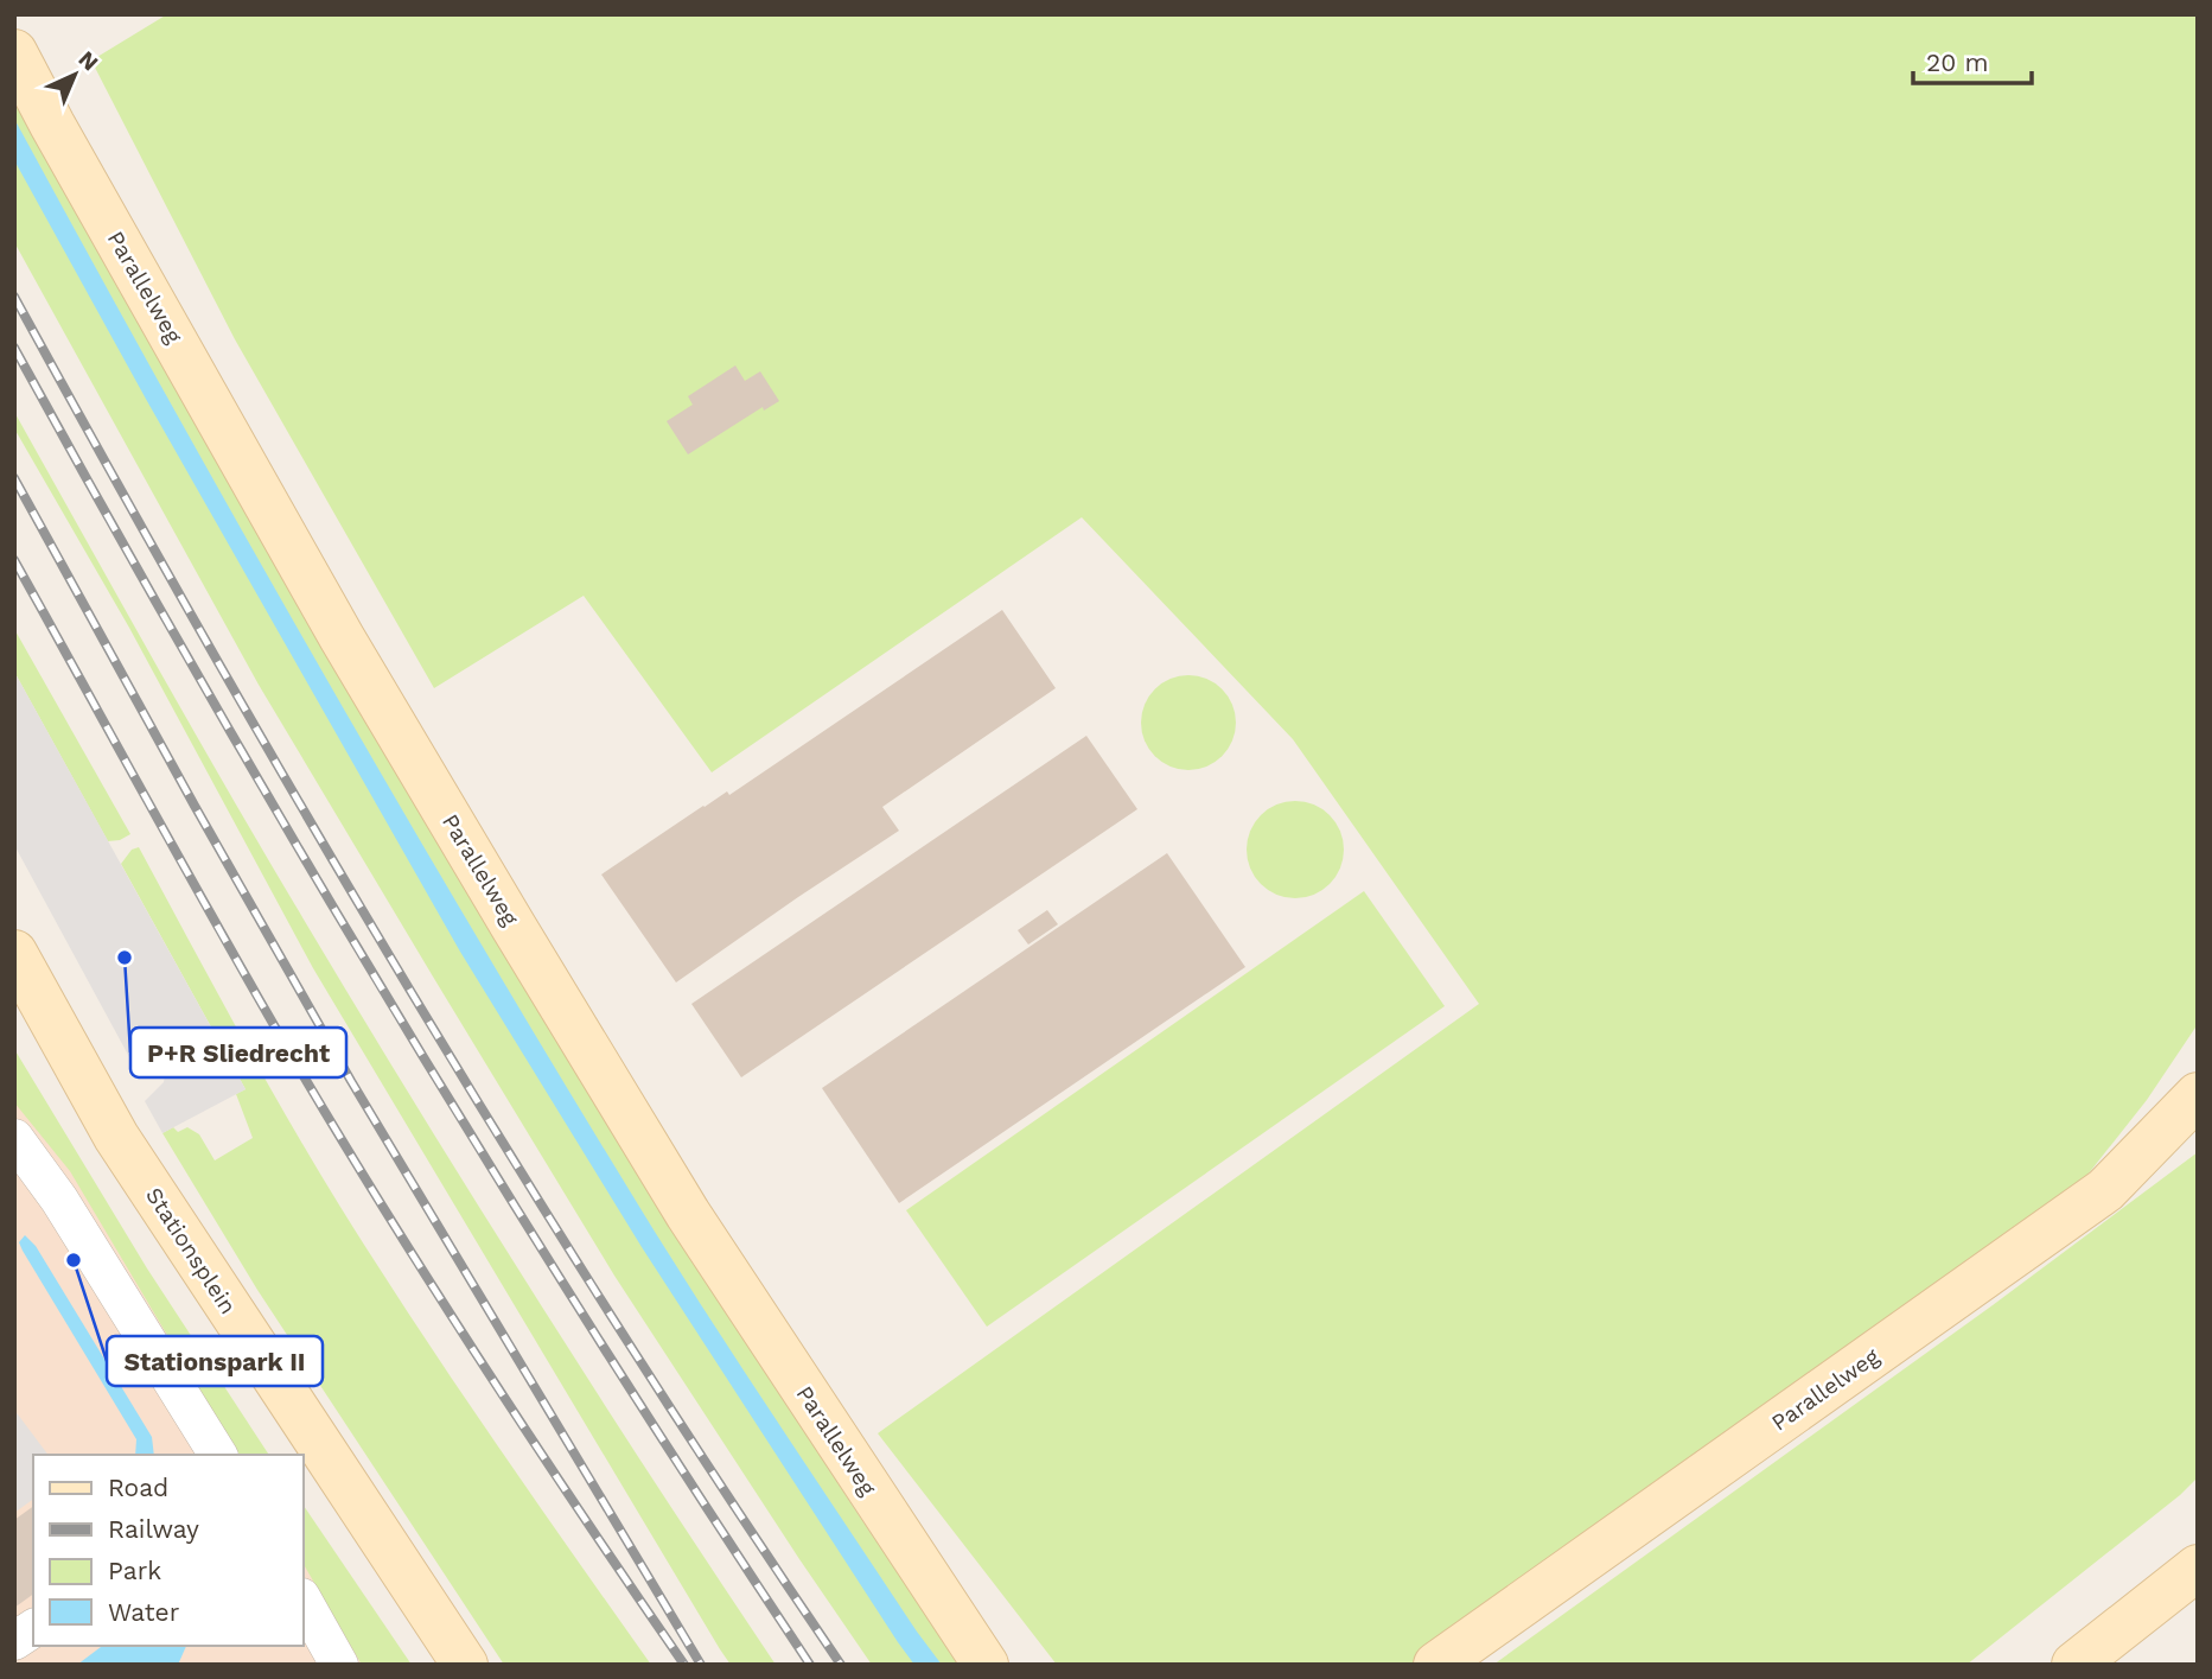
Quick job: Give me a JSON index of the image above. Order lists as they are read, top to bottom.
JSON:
{
  "streets": {
    "street": ["Parallelweg", "Stationsplein"]
  },
  "places": ["P+R Sliedrecht", "Stationspark II"],
  "legend": [
    "Road",
    "Railway",
    "Park",
    "Water"
  ],
  "scale_bar": "20 m",
  "north": "top right"
}
